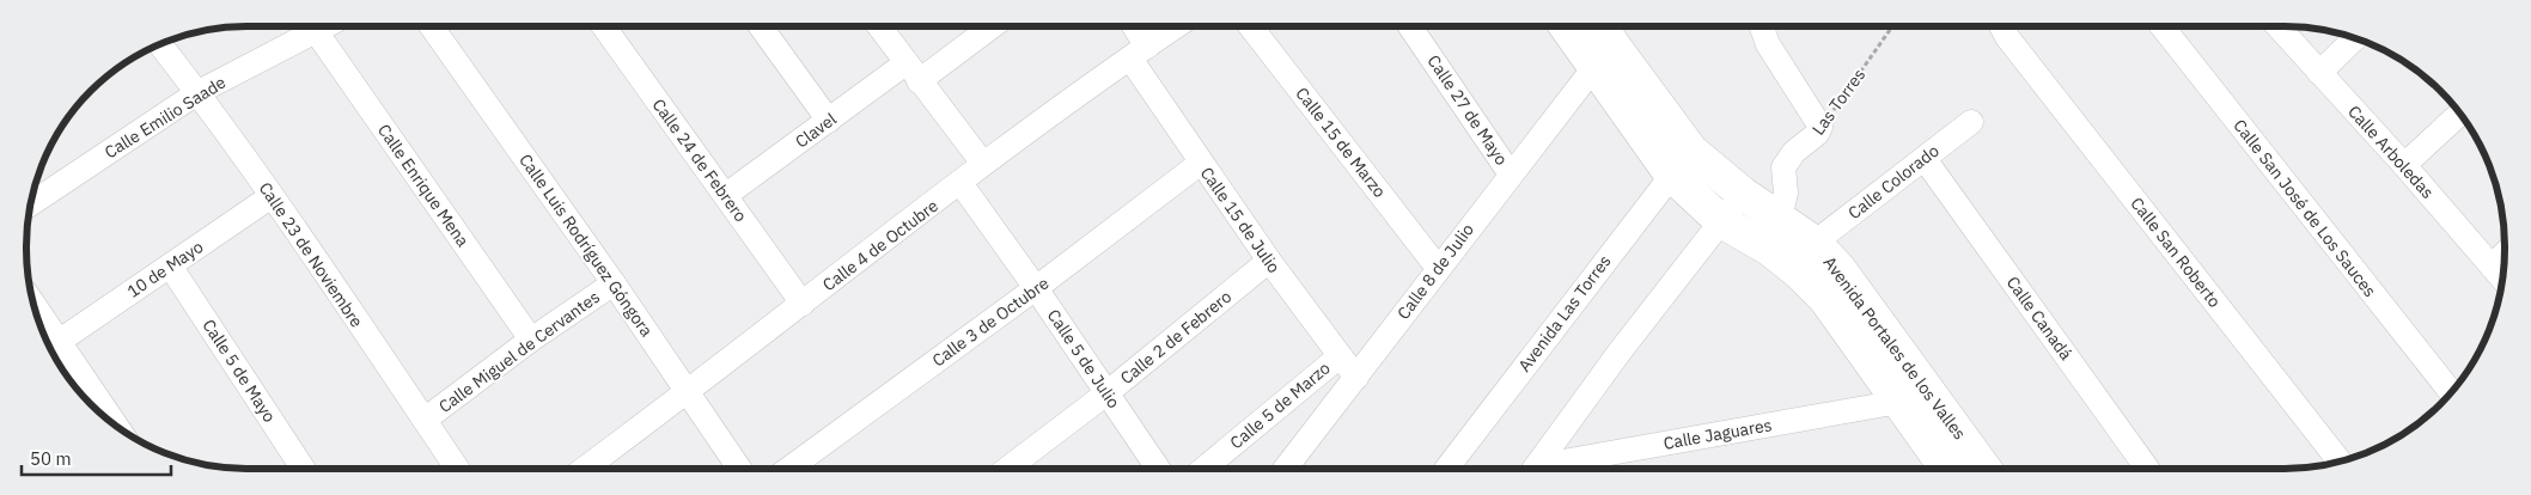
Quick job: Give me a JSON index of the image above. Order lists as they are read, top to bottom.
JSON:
{
  "streets": {
    "street": [
      "Las Torres",
      "Calle 27 de Mayo",
      "Calle Emilio Saade",
      "Clavel",
      "Calle 15 de Marzo",
      "Calle Arboledas",
      "Calle 24 de Febrero",
      "Calle Colorado",
      "Calle Enrique Mena",
      "Calle San José de Los Sauces",
      "Calle 15 de Julio",
      "Calle Luis Rodríguez Góngora",
      "Calle 4 de Octubre",
      "Calle San Roberto",
      "Calle 23 de Noviembre",
      "10 de Mayo",
      "Calle 8 de Julio",
      "Avenida Las Torres",
      "Calle Canadá",
      "Calle 3 de Octubre",
      "Calle 2 de Febrero",
      "Avenida Portales de los Valles",
      "Calle Miguel de Cervantes",
      "Calle 5 de Julio",
      "Calle 5 de Mayo",
      "Calle 5 de Marzo",
      "Calle Jaguares"
    ]
  },
  "crossings": [
    ["Las Torres", "Avenida Portales de los Valles"],
    ["Calle 27 de Mayo", "Calle 8 de Julio"],
    ["Calle Emilio Saade", "Calle Enrique Mena"],
    ["Calle Emilio Saade", "Calle 23 de Noviembre"],
    ["Clavel", "Calle 24 de Febrero"],
    ["Calle 15 de Marzo", "Calle 8 de Julio"],
    ["Calle 24 de Febrero", "Calle 4 de Octubre"],
    ["Calle Colorado", "Calle Canadá"],
    ["Calle Colorado", "Avenida Portales de los Valles"],
    ["Calle Enrique Mena", "Calle Miguel de Cervantes"],
    ["Calle 15 de Julio", "Calle 4 de Octubre"],
    ["Calle 15 de Julio", "Calle 8 de Julio"],
    ["Calle 15 de Julio", "Calle 3 de Octubre"],
    ["Calle 15 de Julio", "Calle 2 de Febrero"],
    ["Calle 15 de Julio", "Calle 5 de Marzo"],
    ["Calle Luis Rodríguez Góngora", "Calle 4 de Octubre"],
    ["Calle Luis Rodríguez Góngora", "Calle Miguel de Cervantes"],
    ["Calle 4 de Octubre", "Calle 5 de Julio"],
    ["Calle 23 de Noviembre", "10 de Mayo"],
    ["Calle 23 de Noviembre", "Calle Miguel de Cervantes"],
    ["10 de Mayo", "Calle 5 de Mayo"],
    ["Calle 8 de Julio", "Avenida Portales de los Valles"],
    ["Avenida Las Torres", "Avenida Portales de los Valles"],
    ["Calle 3 de Octubre", "Calle 5 de Julio"],
    ["Calle 2 de Febrero", "Calle 5 de Julio"],
    ["Avenida Portales de los Valles", "Calle Jaguares"]
  ],
  "scale_bar": "50 m"
}
